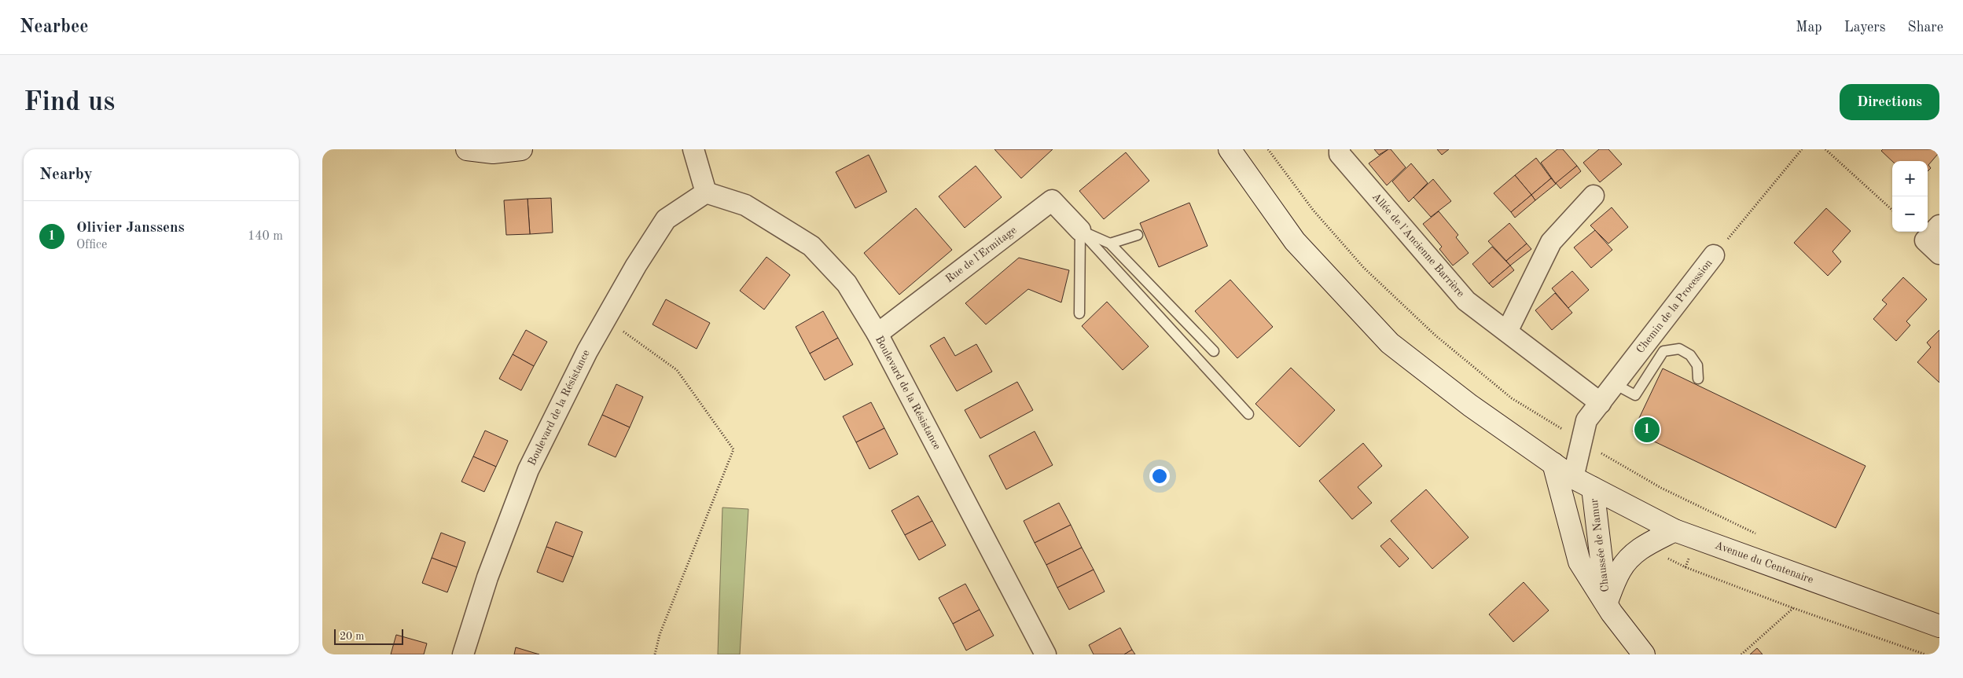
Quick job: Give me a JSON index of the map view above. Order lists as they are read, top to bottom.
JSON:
{
  "streets": {
    "main road": ["Chaussée de Namur", "Avenue du Centenaire"],
    "street": [
      "Allée de l'Ancienne Barrière",
      "Rue de l'Ermitage",
      "Chemin de la Procession",
      "Boulevard de la Résistance"
    ]
  },
  "crossings": [
    ["Allée de l'Ancienne Barrière", "Chemin de la Procession"],
    ["Rue de l'Ermitage", "Boulevard de la Résistance"],
    ["Chemin de la Procession", "Avenue du Centenaire"],
    ["Chaussée de Namur", "Avenue du Centenaire"]
  ],
  "scale_bar": "20 m",
  "page": {
    "header": "Nearbee",
    "nav": ["Map", "Layers", "Share"],
    "buttons": "Directions",
    "title": "Find us",
    "heading": "Nearby",
    "map_buttons": ["+", "−"],
    "list": [
      {
        "mark": "1",
        "name": "Olivier Janssens",
        "note": "Office",
        "value": "140 m"
      }
    ],
    "pins": "1",
    "scale": "20 m"
  }
}
